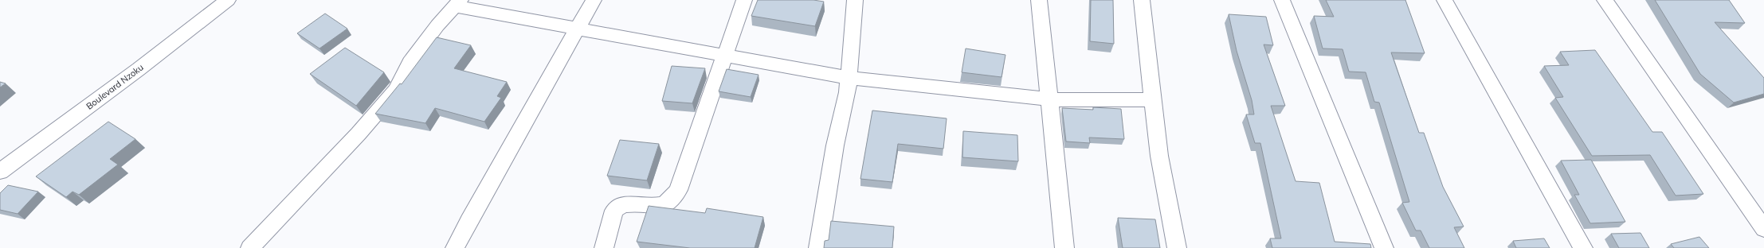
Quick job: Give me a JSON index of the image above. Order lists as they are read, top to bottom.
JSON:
{
  "streets": {
    "street": ["Boulevard Nzoku"]
  }
}
